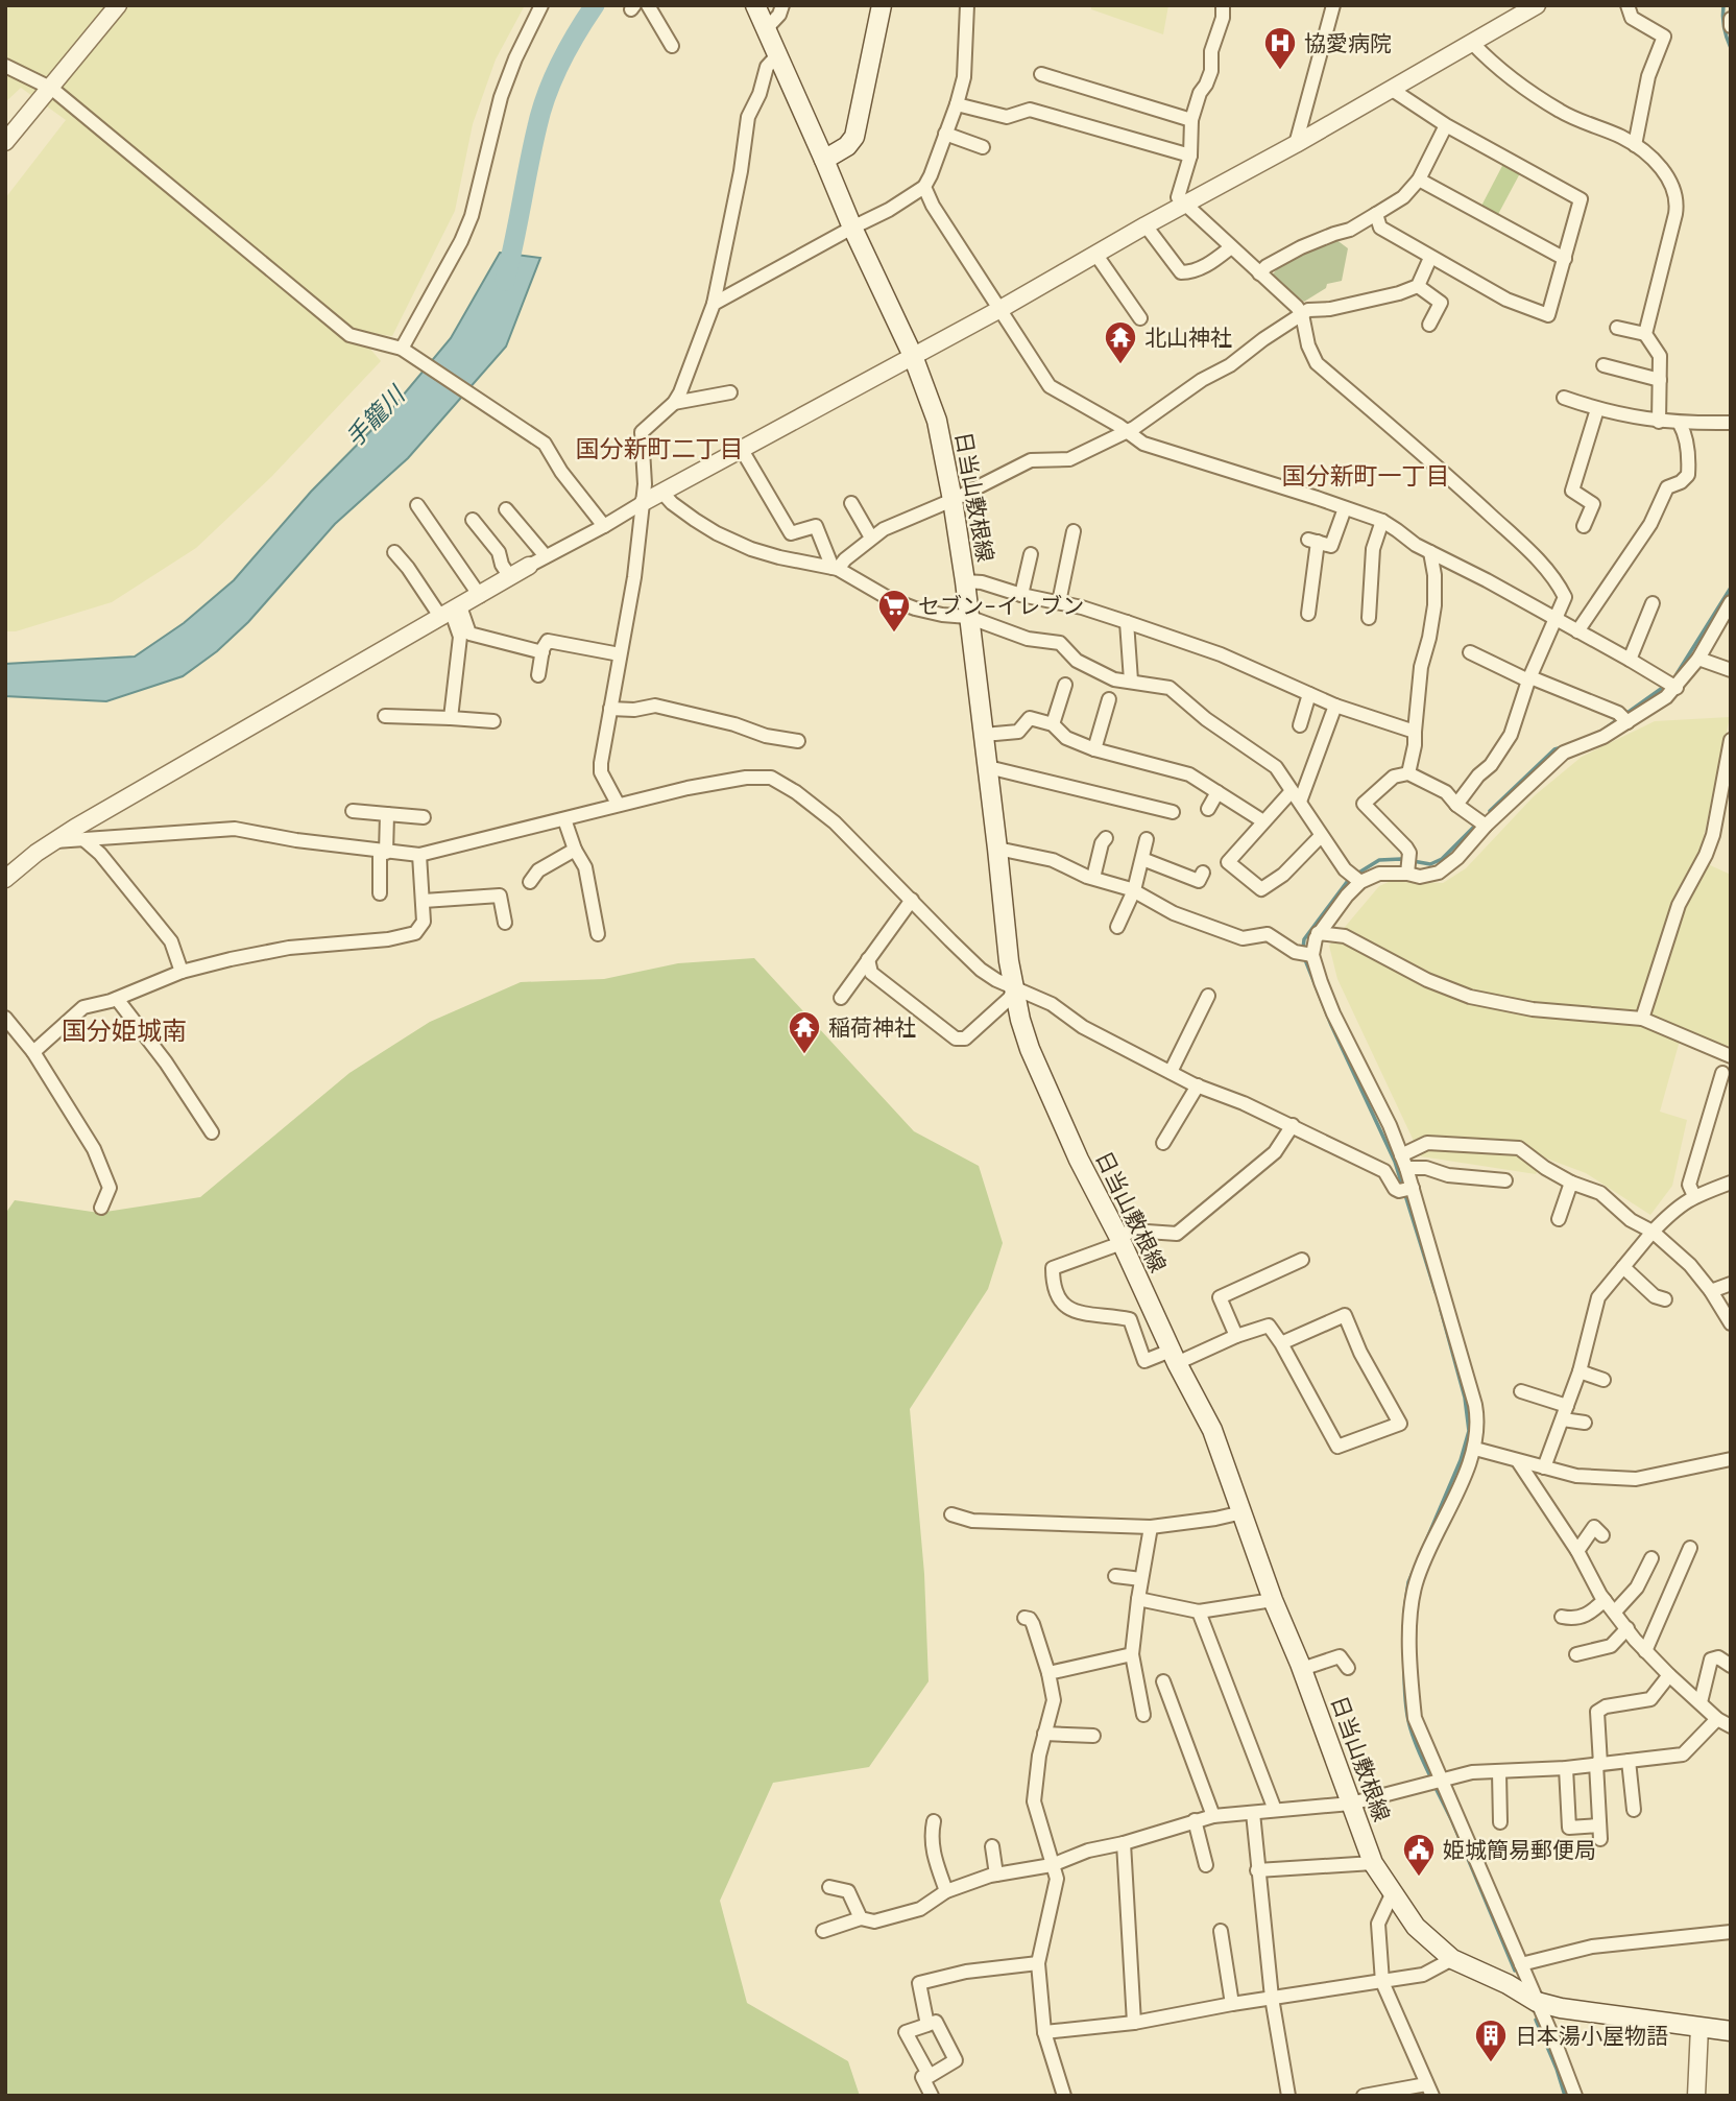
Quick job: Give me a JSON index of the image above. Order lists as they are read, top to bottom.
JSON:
{
  "streets": {
    "main road": ["日当山敷根線"]
  },
  "districts": ["国分新町二丁目", "国分新町一丁目", "国分姫城南"],
  "water": ["手籠川"],
  "places": {
    "hospital": ["協愛病院"],
    "temple": ["北山神社", "稲荷神社"],
    "supermarket": ["セブン-イレブン"],
    "public building": ["姫城簡易郵便局"],
    "building": ["日本湯小屋物語"]
  }
}
